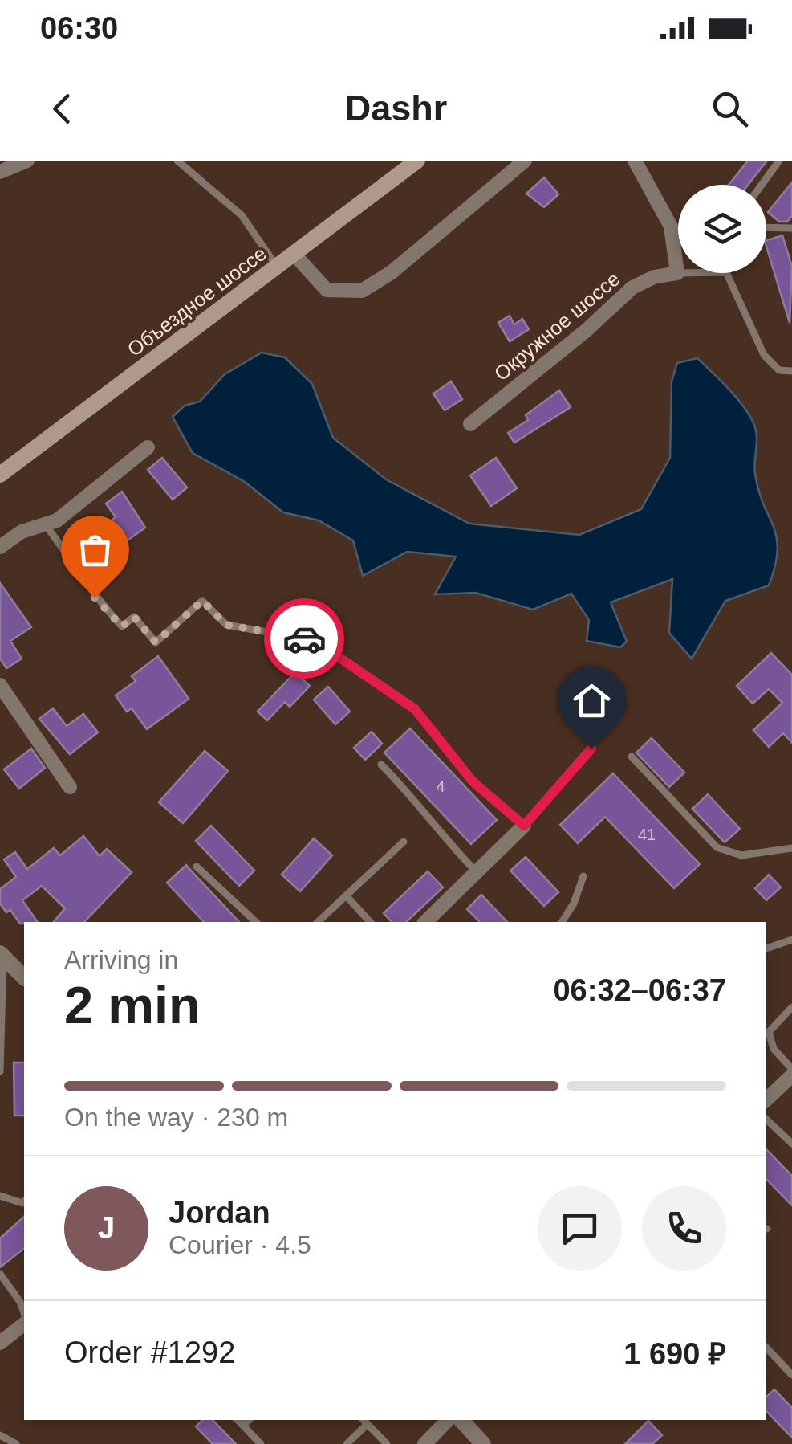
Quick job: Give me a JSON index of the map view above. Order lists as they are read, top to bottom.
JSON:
{
  "streets": {
    "main road": ["Объездное шоссе"],
    "street": ["Окружное шоссе"]
  },
  "house_numbers": ["4", "41"],
  "page": {
    "status": "06:30",
    "header": "Dashr",
    "heading": ["2 min", "Arriving in", "06:32–06:37"],
    "panel": [
      "Jordan",
      "Courier · 4.5",
      "Order #1292",
      "1 690 ₽"
    ],
    "bar": "On the way · 230 m",
    "round": "J"
  }
}
